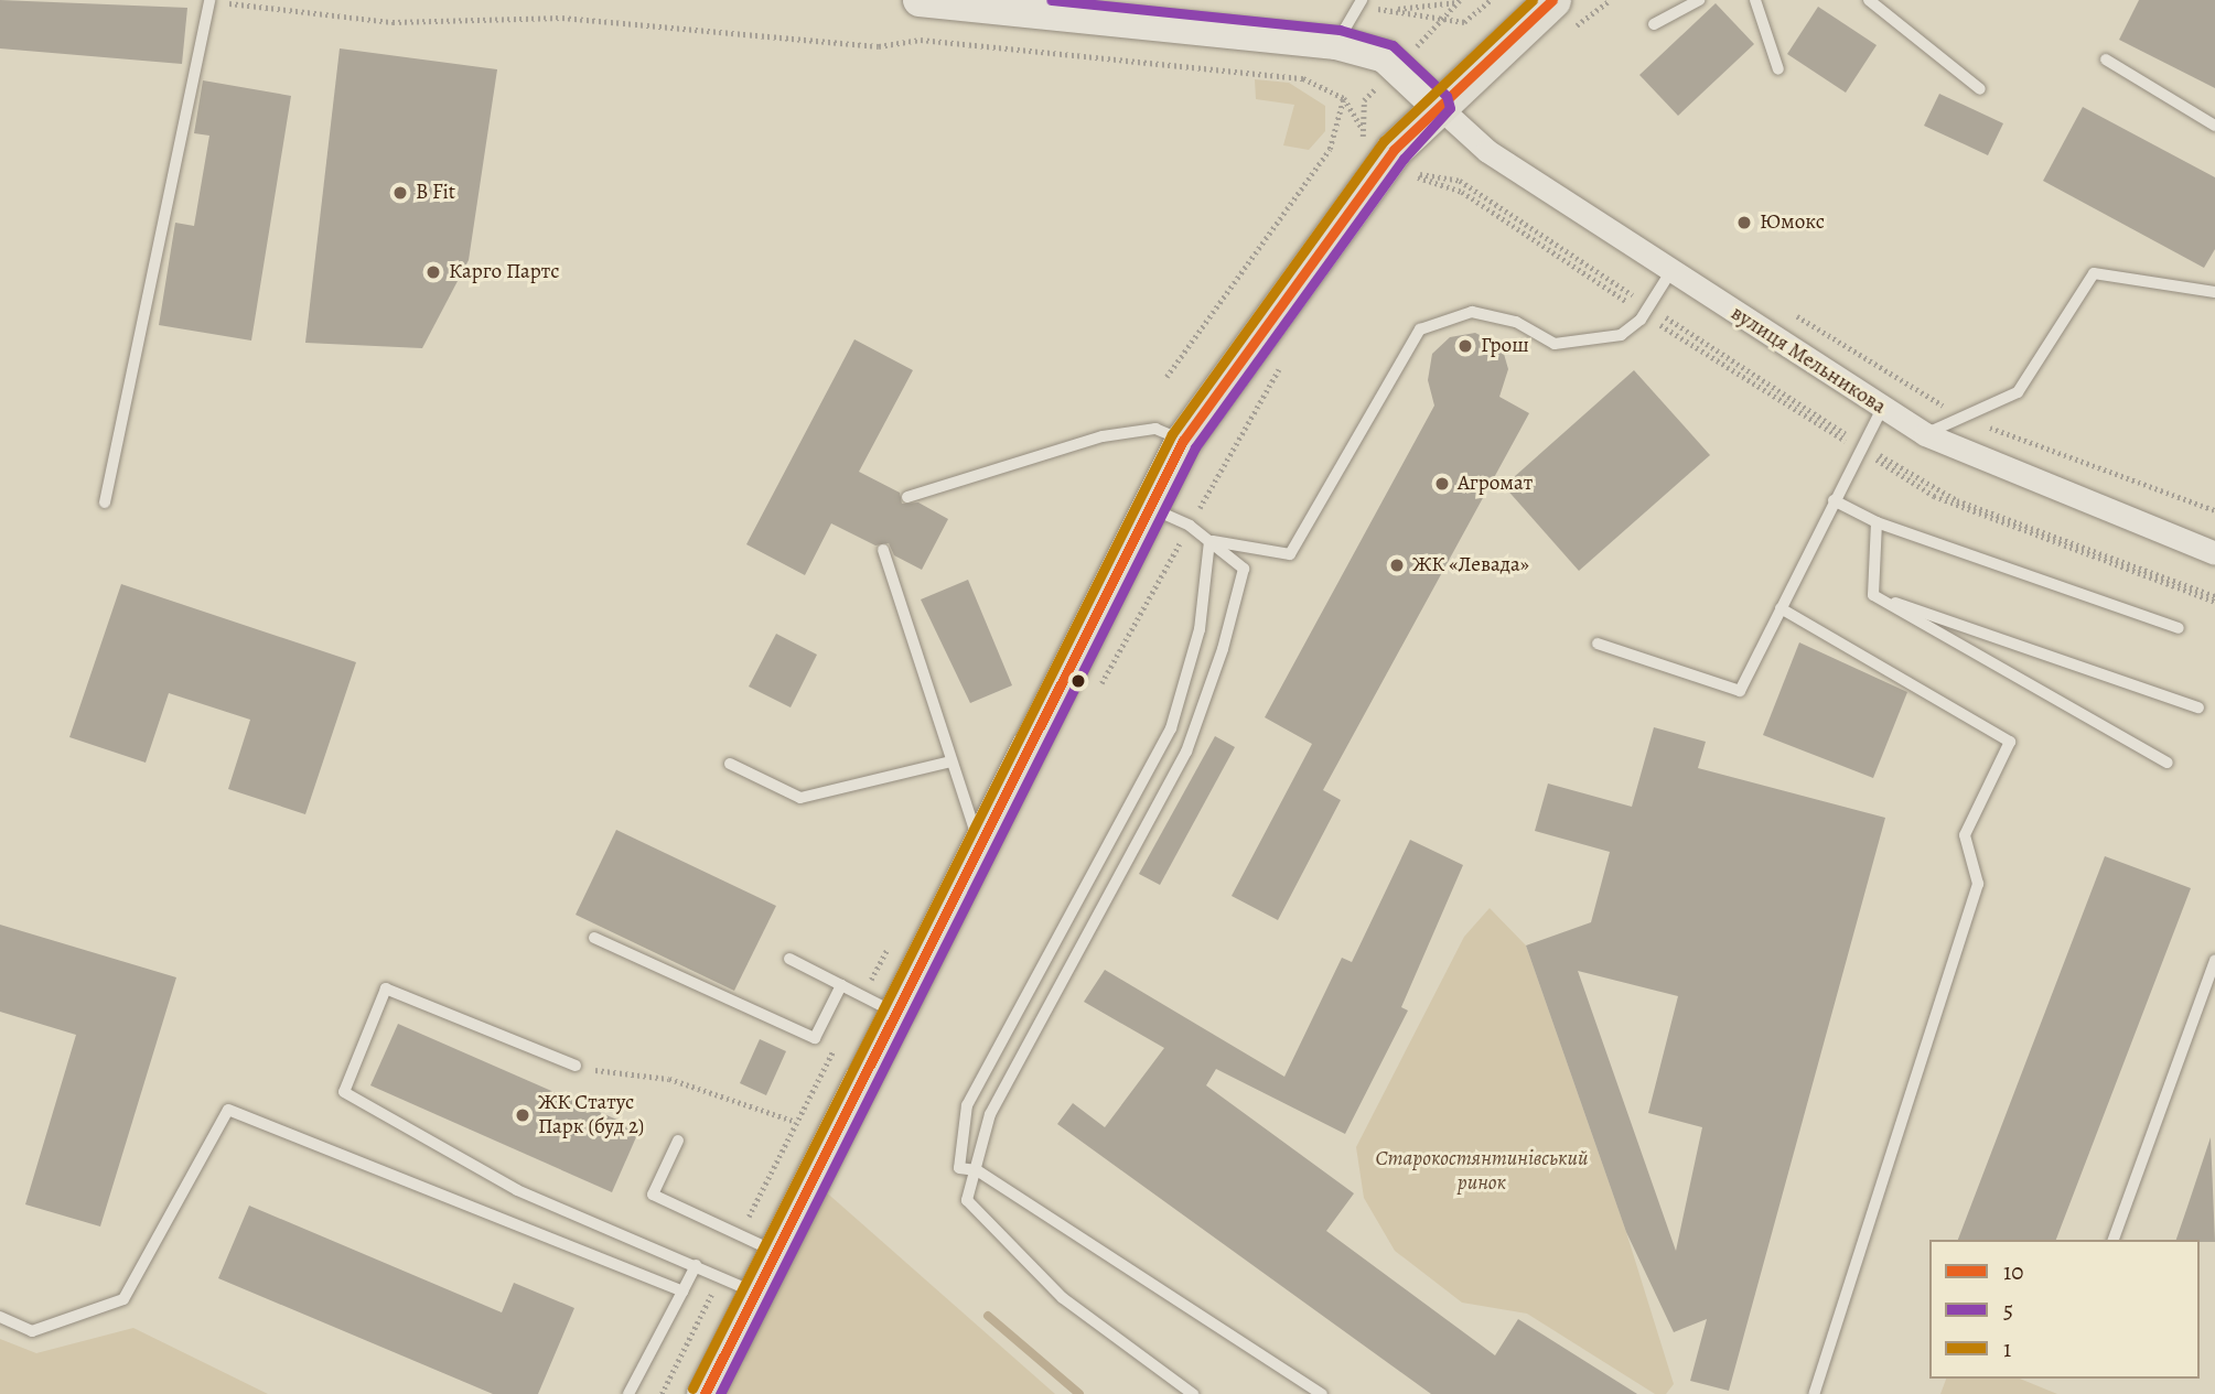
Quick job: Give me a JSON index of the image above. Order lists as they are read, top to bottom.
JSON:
{
  "streets": {
    "street": ["вулиця Мельникова"]
  },
  "parks": ["Старокостянтинівський ринок"],
  "places": [
    "B Fit",
    "Юмокс",
    "Карго Партс",
    "Грош",
    "Агромат",
    "ЖК «Левада»",
    "ЖК Статус Парк (буд 2)"
  ],
  "lines": ["transit line 10", "transit line 5", "transit line 1"],
  "legend": ["10", "5", "1"]
}
